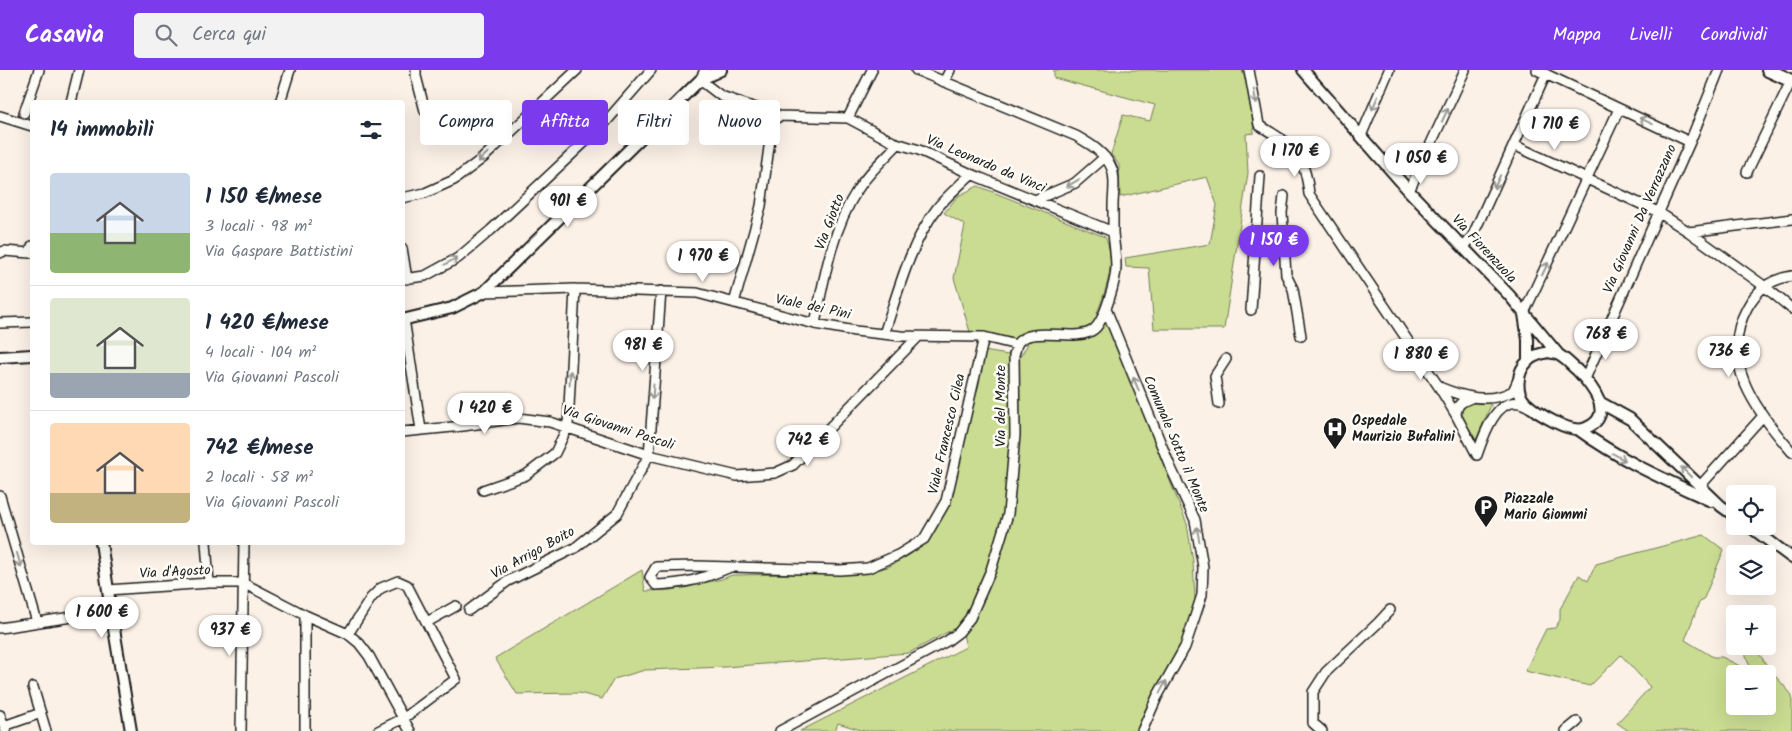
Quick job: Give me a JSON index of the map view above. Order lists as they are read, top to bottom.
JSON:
{
  "streets": {
    "street": [
      "Via Leonardo da Vinci",
      "Via Giovanni Da Verrazzano",
      "Via Giotto",
      "Via Fiorenzuola",
      "Viale dei Pini",
      "Via del Monte",
      "Via Giovanni Pascoli",
      "Viale Francesco Cilea",
      "Comunale Sotto il Monte",
      "Via Arrigo Boito",
      "Via d'Agosto"
    ]
  },
  "crossings": [
    ["Via Leonardo da Vinci", "Via Giotto"],
    ["Via Giovanni Da Verrazzano", "Via Fiorenzuola"],
    ["Via Giotto", "Viale dei Pini"],
    ["Viale dei Pini", "Via del Monte"],
    ["Viale dei Pini", "Via Giovanni Pascoli"],
    ["Viale dei Pini", "Viale Francesco Cilea"],
    ["Viale dei Pini", "Via Arrigo Boito"],
    ["Via Giovanni Pascoli", "Via Arrigo Boito"]
  ],
  "one_way": ["Comunale Sotto il Monte", "Via Arrigo Boito"],
  "places": {
    "hospital": ["Ospedale Maurizio Bufalini"],
    "parking": ["Piazzale Mario Giommi"]
  },
  "page": {
    "header": "Casavia",
    "search": "Cerca qui",
    "nav": ["Mappa", "Livelli", "Condividi"],
    "chip": [
      "Compra",
      "Affitta",
      "Filtri",
      "Nuovo"
    ],
    "heading": "14 immobili",
    "price": [
      "1 710 €",
      "1 170 €",
      "1 050 €",
      "901 €",
      "1 150 €",
      "1 970 €",
      "768 €",
      "981 €",
      "736 €",
      "1 880 €",
      "1 420 €",
      "742 €",
      "1 600 €",
      "937 €"
    ],
    "list": [
      {
        "name": "1 150 €/mese",
        "note": "3 locali · 98 m² · Via Gaspare Battistini"
      },
      {
        "name": "1 420 €/mese",
        "note": "4 locali · 104 m² · Via Giovanni Pascoli"
      },
      {
        "name": "742 €/mese",
        "note": "2 locali · 58 m² · Via Giovanni Pascoli"
      }
    ],
    "map_buttons": ["+", "−"]
  }
}
